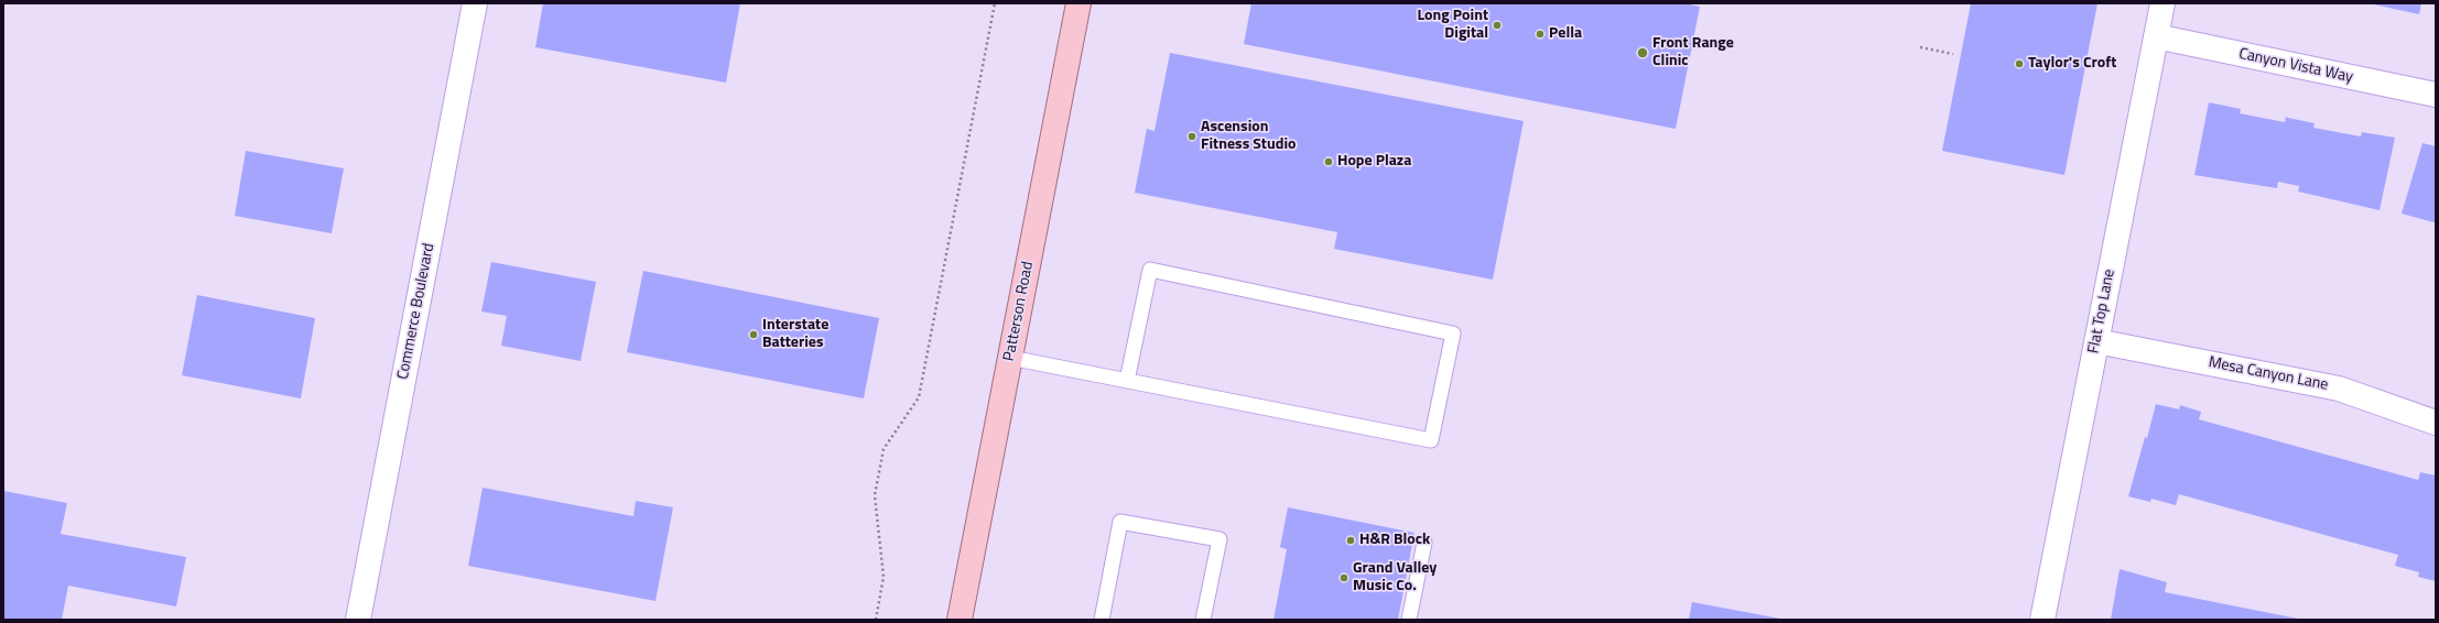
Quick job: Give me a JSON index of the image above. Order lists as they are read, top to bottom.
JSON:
{
  "streets": {
    "main road": ["Patterson Road"],
    "street": [
      "Canyon Vista Way",
      "Commerce Boulevard",
      "Flat Top Lane",
      "Mesa Canyon Lane"
    ]
  },
  "crossings": [
    ["Canyon Vista Way", "Flat Top Lane"],
    ["Flat Top Lane", "Mesa Canyon Lane"]
  ],
  "places": [
    "Long Point Digital",
    "Pella",
    "Front Range Clinic",
    "Taylor's Croft",
    "Ascension Fitness Studio",
    "Hope Plaza",
    "Interstate Batteries",
    "H&R Block",
    "Grand Valley Music Co."
  ]
}
